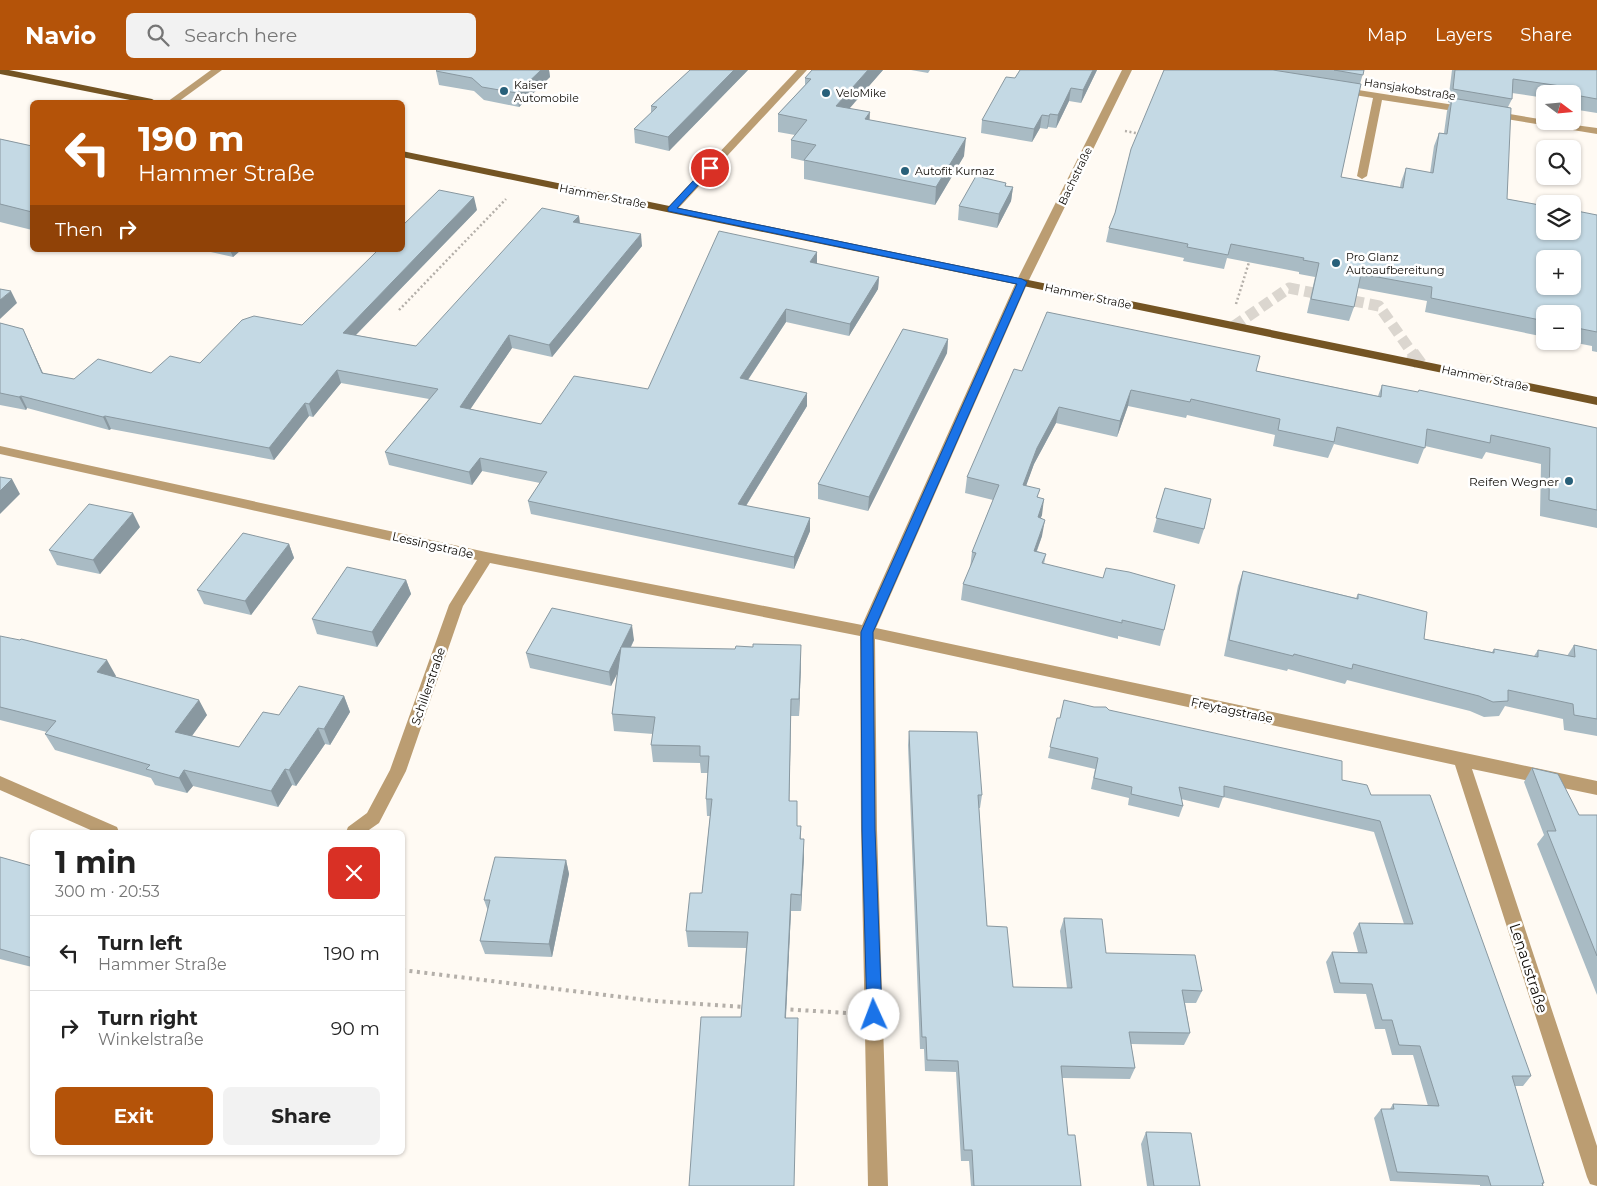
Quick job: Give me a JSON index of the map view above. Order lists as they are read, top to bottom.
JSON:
{
  "streets": {
    "main road": ["Hammer Straße"],
    "street": [
      "Hansjakobstraße",
      "Bachstraße",
      "Lessingstraße",
      "Schillerstraße",
      "Freytagstraße",
      "Lenaustraße"
    ]
  },
  "crossings": [
    ["Bachstraße", "Hammer Straße"],
    ["Bachstraße", "Lessingstraße"],
    ["Bachstraße", "Freytagstraße"],
    ["Lessingstraße", "Schillerstraße"],
    ["Lessingstraße", "Freytagstraße"],
    ["Freytagstraße", "Lenaustraße"]
  ],
  "places": [
    "Kaiser Automobile",
    "VeloMike",
    "Autofit Kurnaz",
    "Pro Glanz Autoaufbereitung",
    "Reifen Wegner"
  ],
  "north": "right",
  "page": {
    "header": "Navio",
    "search": "Search here",
    "nav": ["Map", "Layers", "Share"],
    "map_buttons": ["+", "−"],
    "turn": ["190 m", "Hammer Straße"],
    "then": "Then",
    "heading": ["1 min", "300 m · 20:53"],
    "list": [
      {
        "name": "Turn left",
        "note": "Hammer Straße",
        "value": "190 m"
      },
      {
        "name": "Turn right",
        "note": "Winkelstraße",
        "value": "90 m"
      }
    ],
    "buttons": ["Exit", "Share"]
  }
}
